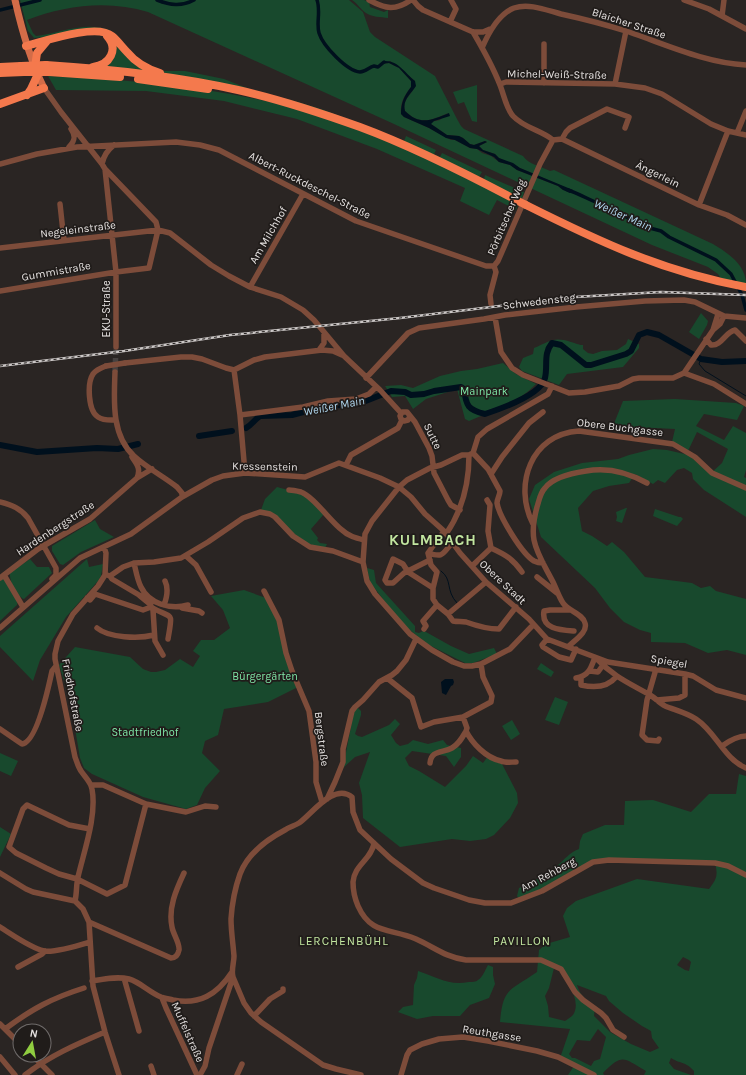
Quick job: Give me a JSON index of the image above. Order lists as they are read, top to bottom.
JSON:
{
  "streets": {
    "street": [
      "Blaicher Straße",
      "Michel-Weiß-Straße",
      "Ängerlein",
      "Albert-Ruckdeschel-Straße",
      "Pörbitscher Weg",
      "Negeleinstraße",
      "Am Milchhof",
      "Gummistraße",
      "Schwedensteg",
      "EKU-Straße",
      "Obere Buchgasse",
      "Sutte",
      "Kressenstein",
      "Hardenbergstraße",
      "Obere Stadt",
      "Spiegel",
      "Friedhofstraße",
      "Bergstraße",
      "Am Rehberg",
      "Muffelstraße",
      "Reuthgasse"
    ]
  },
  "crossings": [
    ["Albert-Ruckdeschel-Straße", "Pörbitscher Weg"],
    ["Albert-Ruckdeschel-Straße", "Am Milchhof"],
    ["Negeleinstraße", "Gummistraße"],
    ["Negeleinstraße", "EKU-Straße"],
    ["Gummistraße", "EKU-Straße"],
    ["Sutte", "Kressenstein"],
    ["Sutte", "Obere Stadt"],
    ["Kressenstein", "Obere Stadt"],
    ["Obere Stadt", "Spiegel"],
    ["Bergstraße", "Am Rehberg"]
  ],
  "districts": ["KULMBACH", "LERCHENBÜHL", "PAVILLON"],
  "water": ["Weißer Main"],
  "parks": ["Mainpark", "Bürgergärten", "Stadtfriedhof"],
  "north": "top"
}
